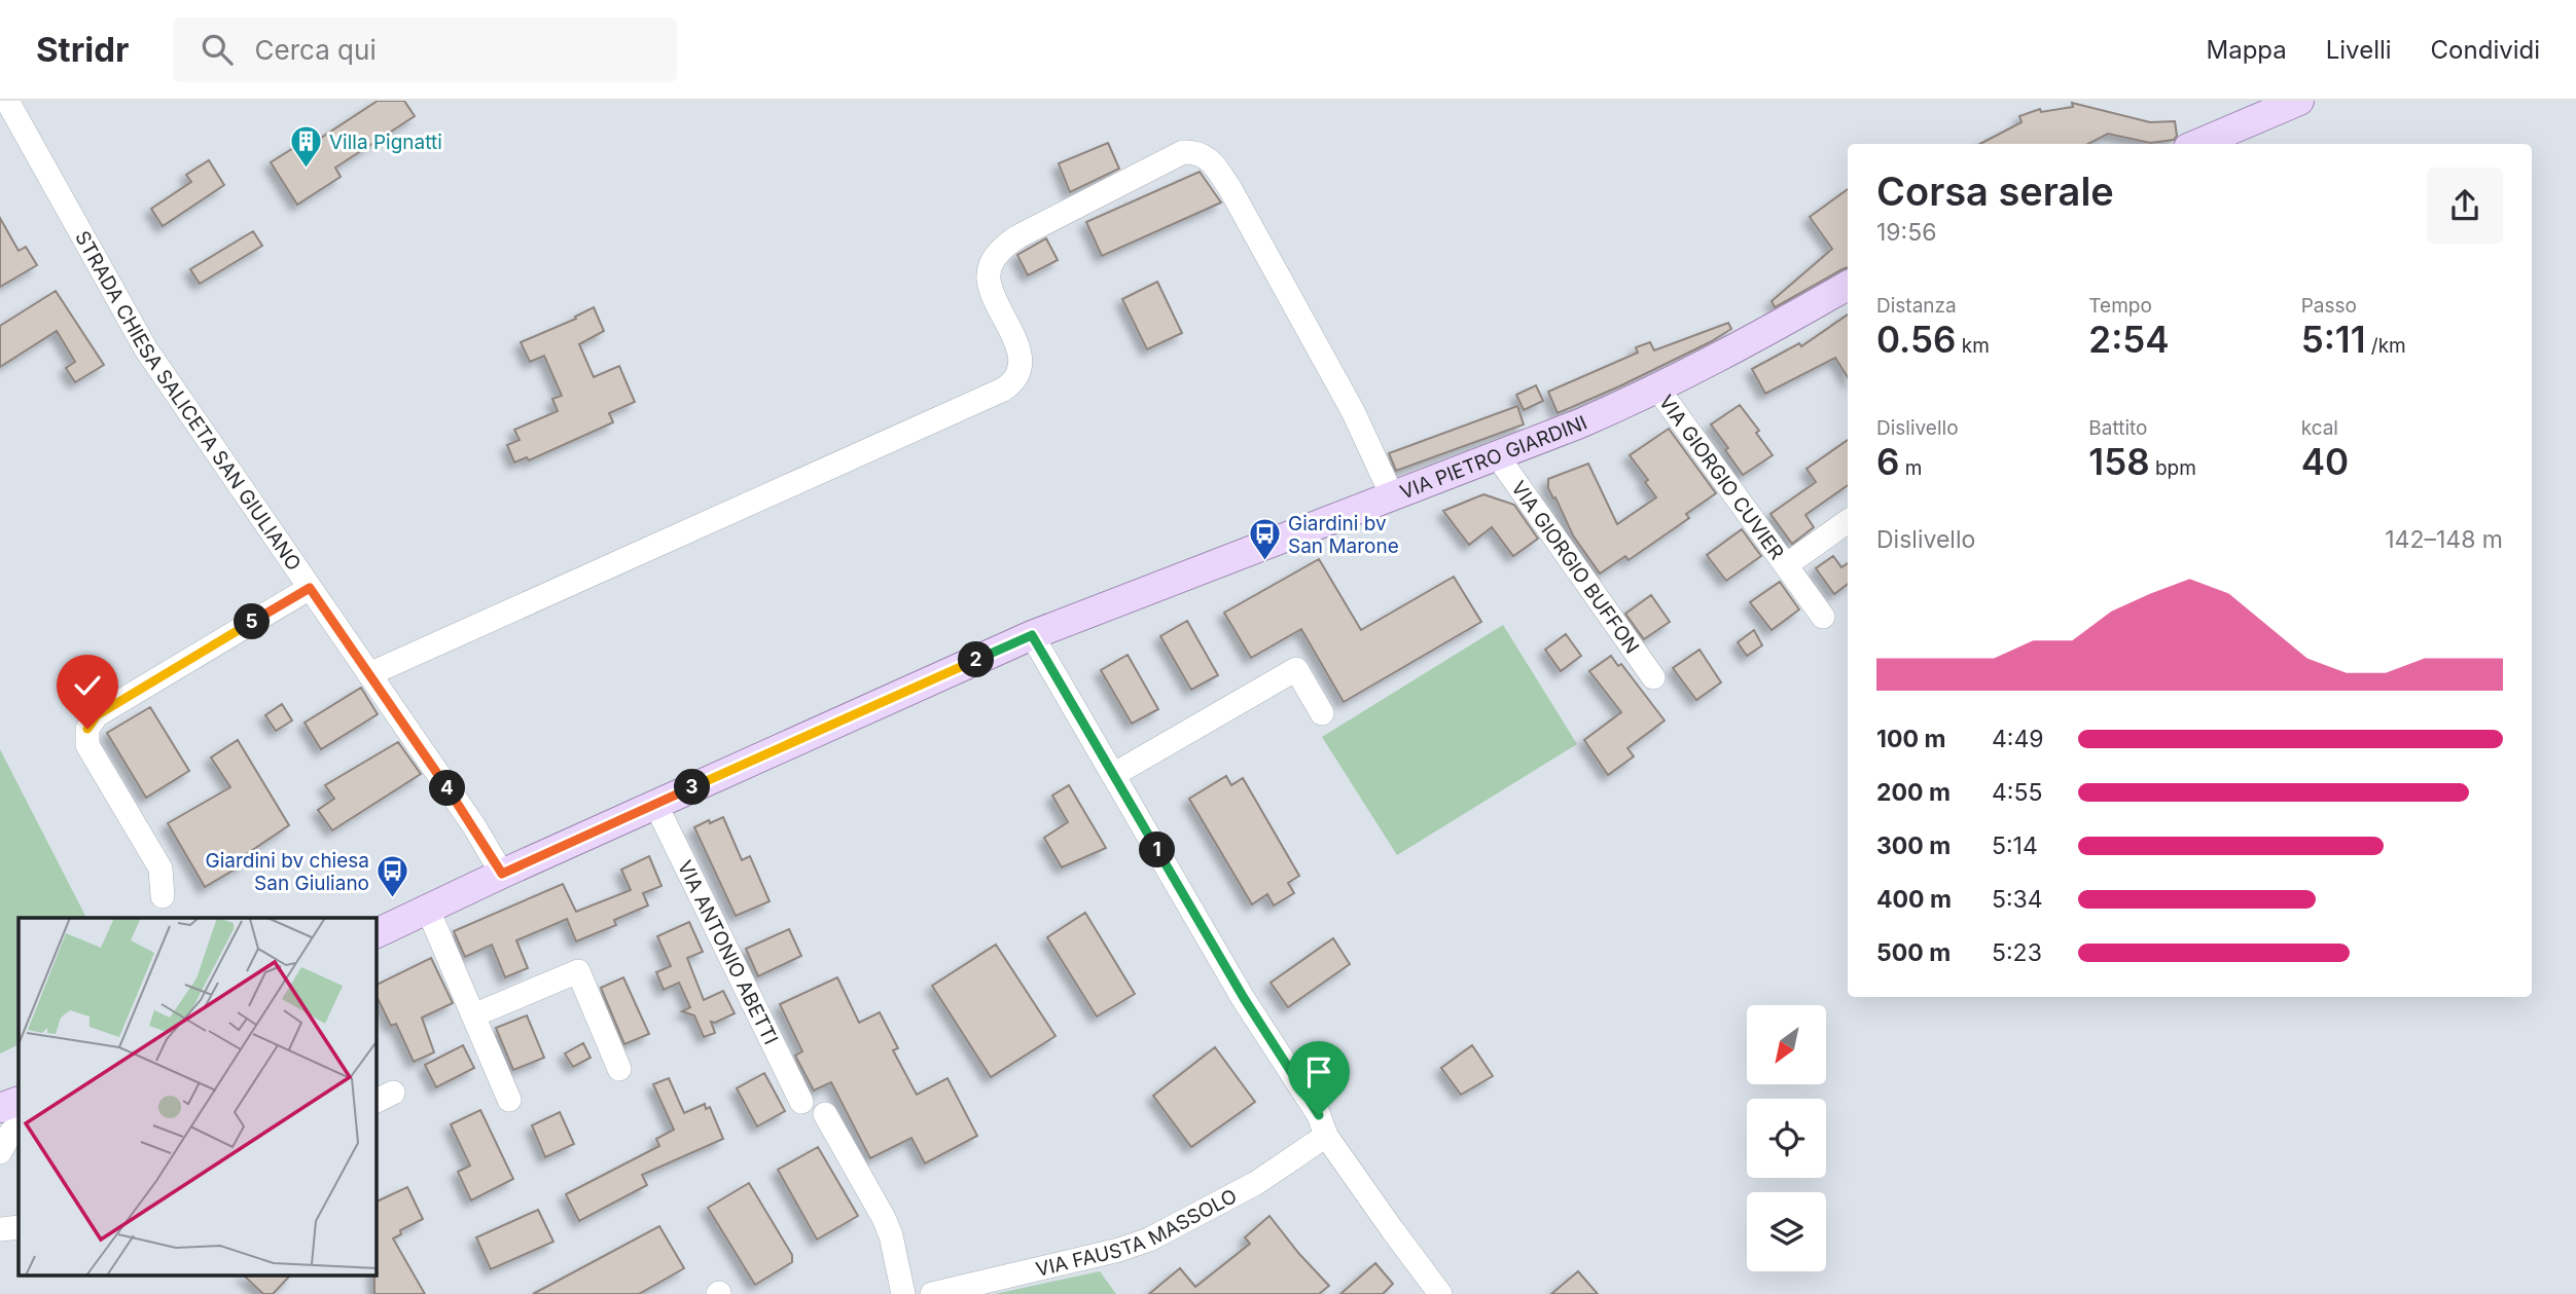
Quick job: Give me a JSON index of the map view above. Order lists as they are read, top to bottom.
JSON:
{
  "streets": {
    "main road": ["VIA PIETRO GIARDINI"],
    "street": [
      "STRADA CHIESA SALICETA SAN GIULIANO",
      "VIA GIORGIO CUVIER",
      "VIA GIORGIO BUFFON",
      "VIA ANTONIO ABETTI",
      "VIA FAUSTA MASSOLO"
    ]
  },
  "crossings": [
    ["STRADA CHIESA SALICETA SAN GIULIANO", "VIA PIETRO GIARDINI"],
    ["VIA PIETRO GIARDINI", "VIA GIORGIO CUVIER"],
    ["VIA PIETRO GIARDINI", "VIA GIORGIO BUFFON"],
    ["VIA PIETRO GIARDINI", "VIA ANTONIO ABETTI"]
  ],
  "places": {
    "building": ["Villa Pignatti"],
    "bus stop": ["Giardini bv San Marone", "Giardini bv chiesa San Giuliano"]
  },
  "north": "bottom left",
  "page": {
    "header": "Stridr",
    "search": "Cerca qui",
    "nav": ["Mappa", "Livelli", "Condividi"],
    "heading": ["Corsa serale", "19:56"],
    "stats": [
      ["Distanza", "0.56 km"],
      ["Tempo", "2:54"],
      ["Passo", "5:11 /km"],
      ["Dislivello", "6 m"],
      ["Battito", "158 bpm"],
      ["kcal", "40"]
    ],
    "chart": ["Dislivello", "142–148 m"],
    "pins": [
      "5",
      "2",
      "3",
      "4",
      "1"
    ],
    "list": [
      {
        "name": "100 m",
        "note": "4:49"
      },
      {
        "name": "200 m",
        "note": "4:55"
      },
      {
        "name": "300 m",
        "note": "5:14"
      },
      {
        "name": "400 m",
        "note": "5:34"
      },
      {
        "name": "500 m",
        "note": "5:23"
      }
    ]
  }
}
